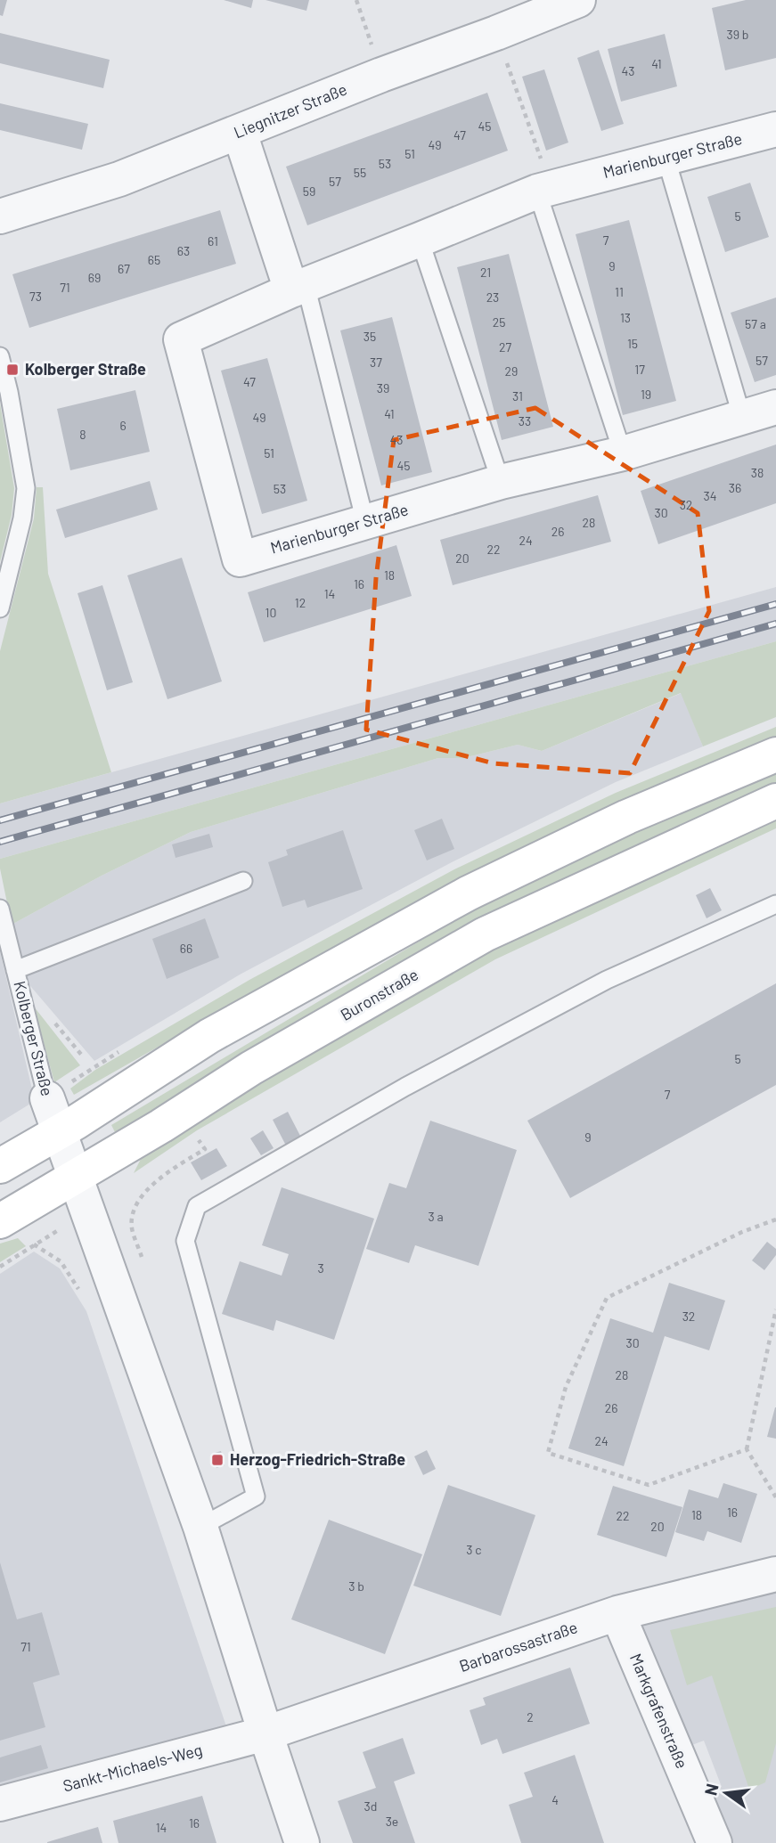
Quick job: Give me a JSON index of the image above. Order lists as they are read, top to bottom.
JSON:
{
  "streets": {
    "street": [
      "Liegnitzer Straße",
      "Marienburger Straße",
      "Buronstraße",
      "Kolberger Straße",
      "Barbarossastraße",
      "Markgrafenstraße",
      "Sankt-Michaels-Weg"
    ]
  },
  "crossings": [
    ["Barbarossastraße", "Markgrafenstraße"],
    ["Barbarossastraße", "Sankt-Michaels-Weg"]
  ],
  "places": {
    "transit": ["Kolberger Straße", "Herzog-Friedrich-Straße"]
  },
  "house_numbers": [
    "39 b",
    "41",
    "43",
    "45",
    "47",
    "49",
    "51",
    "53",
    "55",
    "57",
    "59",
    "5",
    "7",
    "61",
    "63",
    "65",
    "9",
    "67",
    "21",
    "69",
    "71",
    "11",
    "73",
    "23",
    "13",
    "25",
    "57 a",
    "35",
    "15",
    "27",
    "57",
    "37",
    "17",
    "29",
    "47",
    "39",
    "19",
    "31",
    "41",
    "49",
    "33",
    "6",
    "8",
    "43",
    "51",
    "45",
    "38",
    "36",
    "53",
    "34",
    "32",
    "30",
    "28",
    "26",
    "24",
    "22",
    "20",
    "18",
    "16",
    "14",
    "12",
    "10",
    "66",
    "5",
    "7",
    "9",
    "3 a",
    "3",
    "32",
    "30",
    "28",
    "26",
    "24",
    "16",
    "18",
    "22",
    "20",
    "3 c",
    "3 b",
    "71",
    "2",
    "4",
    "3d",
    "3e",
    "16",
    "14"
  ],
  "north": "left"
}
